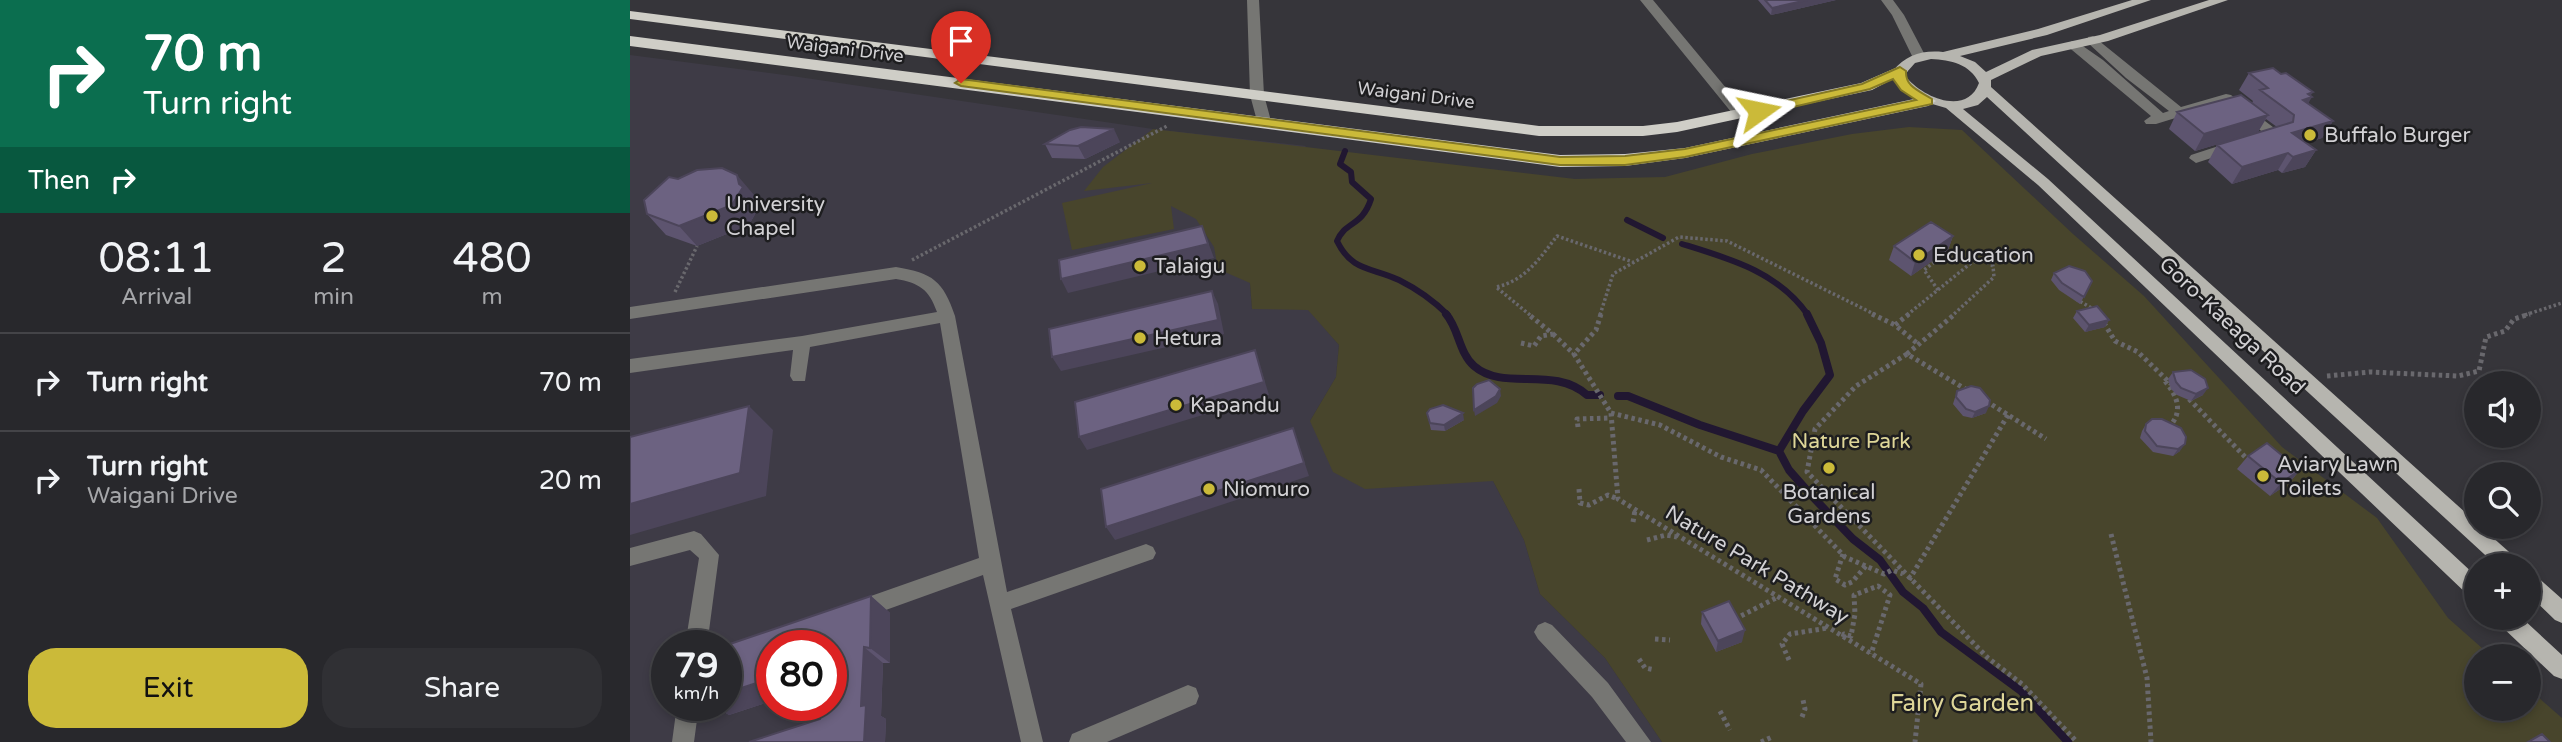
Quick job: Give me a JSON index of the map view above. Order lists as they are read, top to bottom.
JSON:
{
  "streets": {
    "highway": ["Waigani Drive"],
    "main road": ["Goro-Kaeaga Road"],
    "path": ["Nature Park Pathway"]
  },
  "parks": ["Nature Park", "Fairy Garden"],
  "places": [
    "Buffalo Burger",
    "University Chapel",
    "Education",
    "Talaigu",
    "Hetura",
    "Kapandu",
    "Botanical Gardens",
    "Aviary Lawn Toilets",
    "Niomuro"
  ],
  "page": {
    "turn": ["70 m", "Turn right"],
    "then": "Then",
    "eta": [
      "08:11",
      "Arrival",
      "2",
      "min",
      "480",
      "m"
    ],
    "list": [
      {
        "name": "Turn right",
        "value": "70 m"
      },
      {
        "name": "Turn right",
        "note": "Waigani Drive",
        "value": "20 m"
      }
    ],
    "map_buttons": ["+", "−"],
    "speed": "79 km/h",
    "limit": "80",
    "buttons": ["Exit", "Share"]
  }
}
